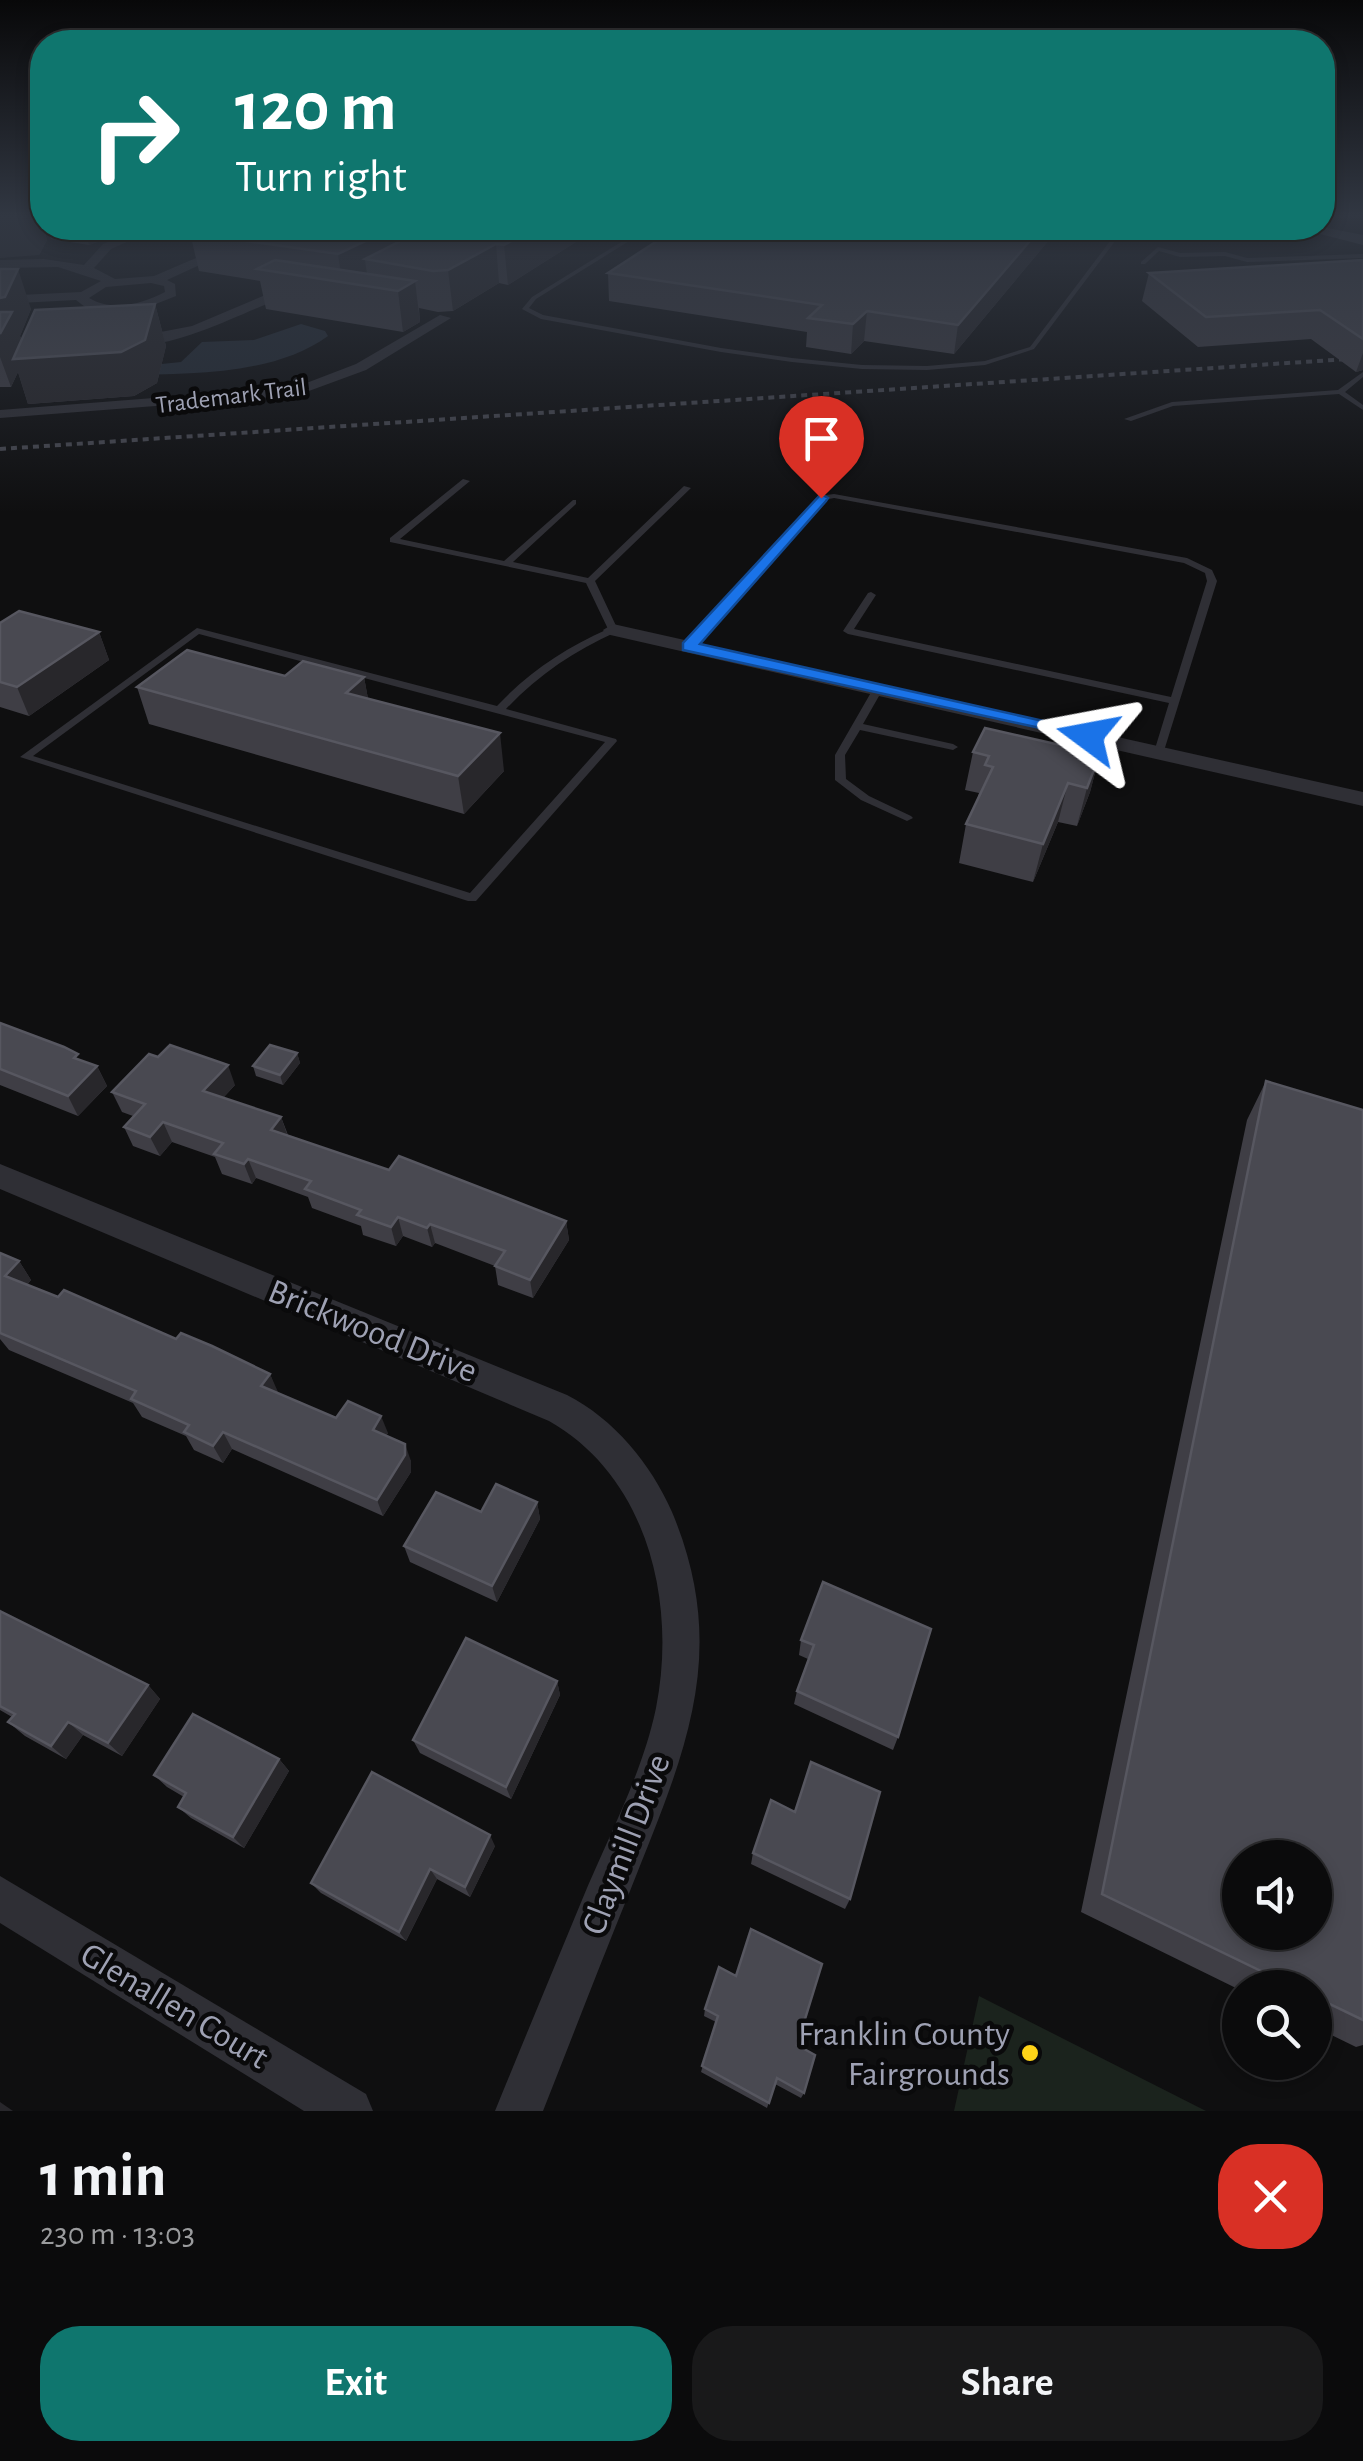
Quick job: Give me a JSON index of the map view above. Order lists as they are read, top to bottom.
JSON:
{
  "streets": {
    "street": [
      "Trademark Trail",
      "Brickwood Drive",
      "Claymill Drive",
      "Glenallen Court"
    ]
  },
  "crossings": [
    ["Brickwood Drive", "Claymill Drive"]
  ],
  "places": ["Franklin County Fairgrounds"],
  "page": {
    "turn": ["120 m", "Turn right"],
    "heading": ["1 min", "230 m · 13:03"],
    "buttons": ["Exit", "Share"]
  }
}
